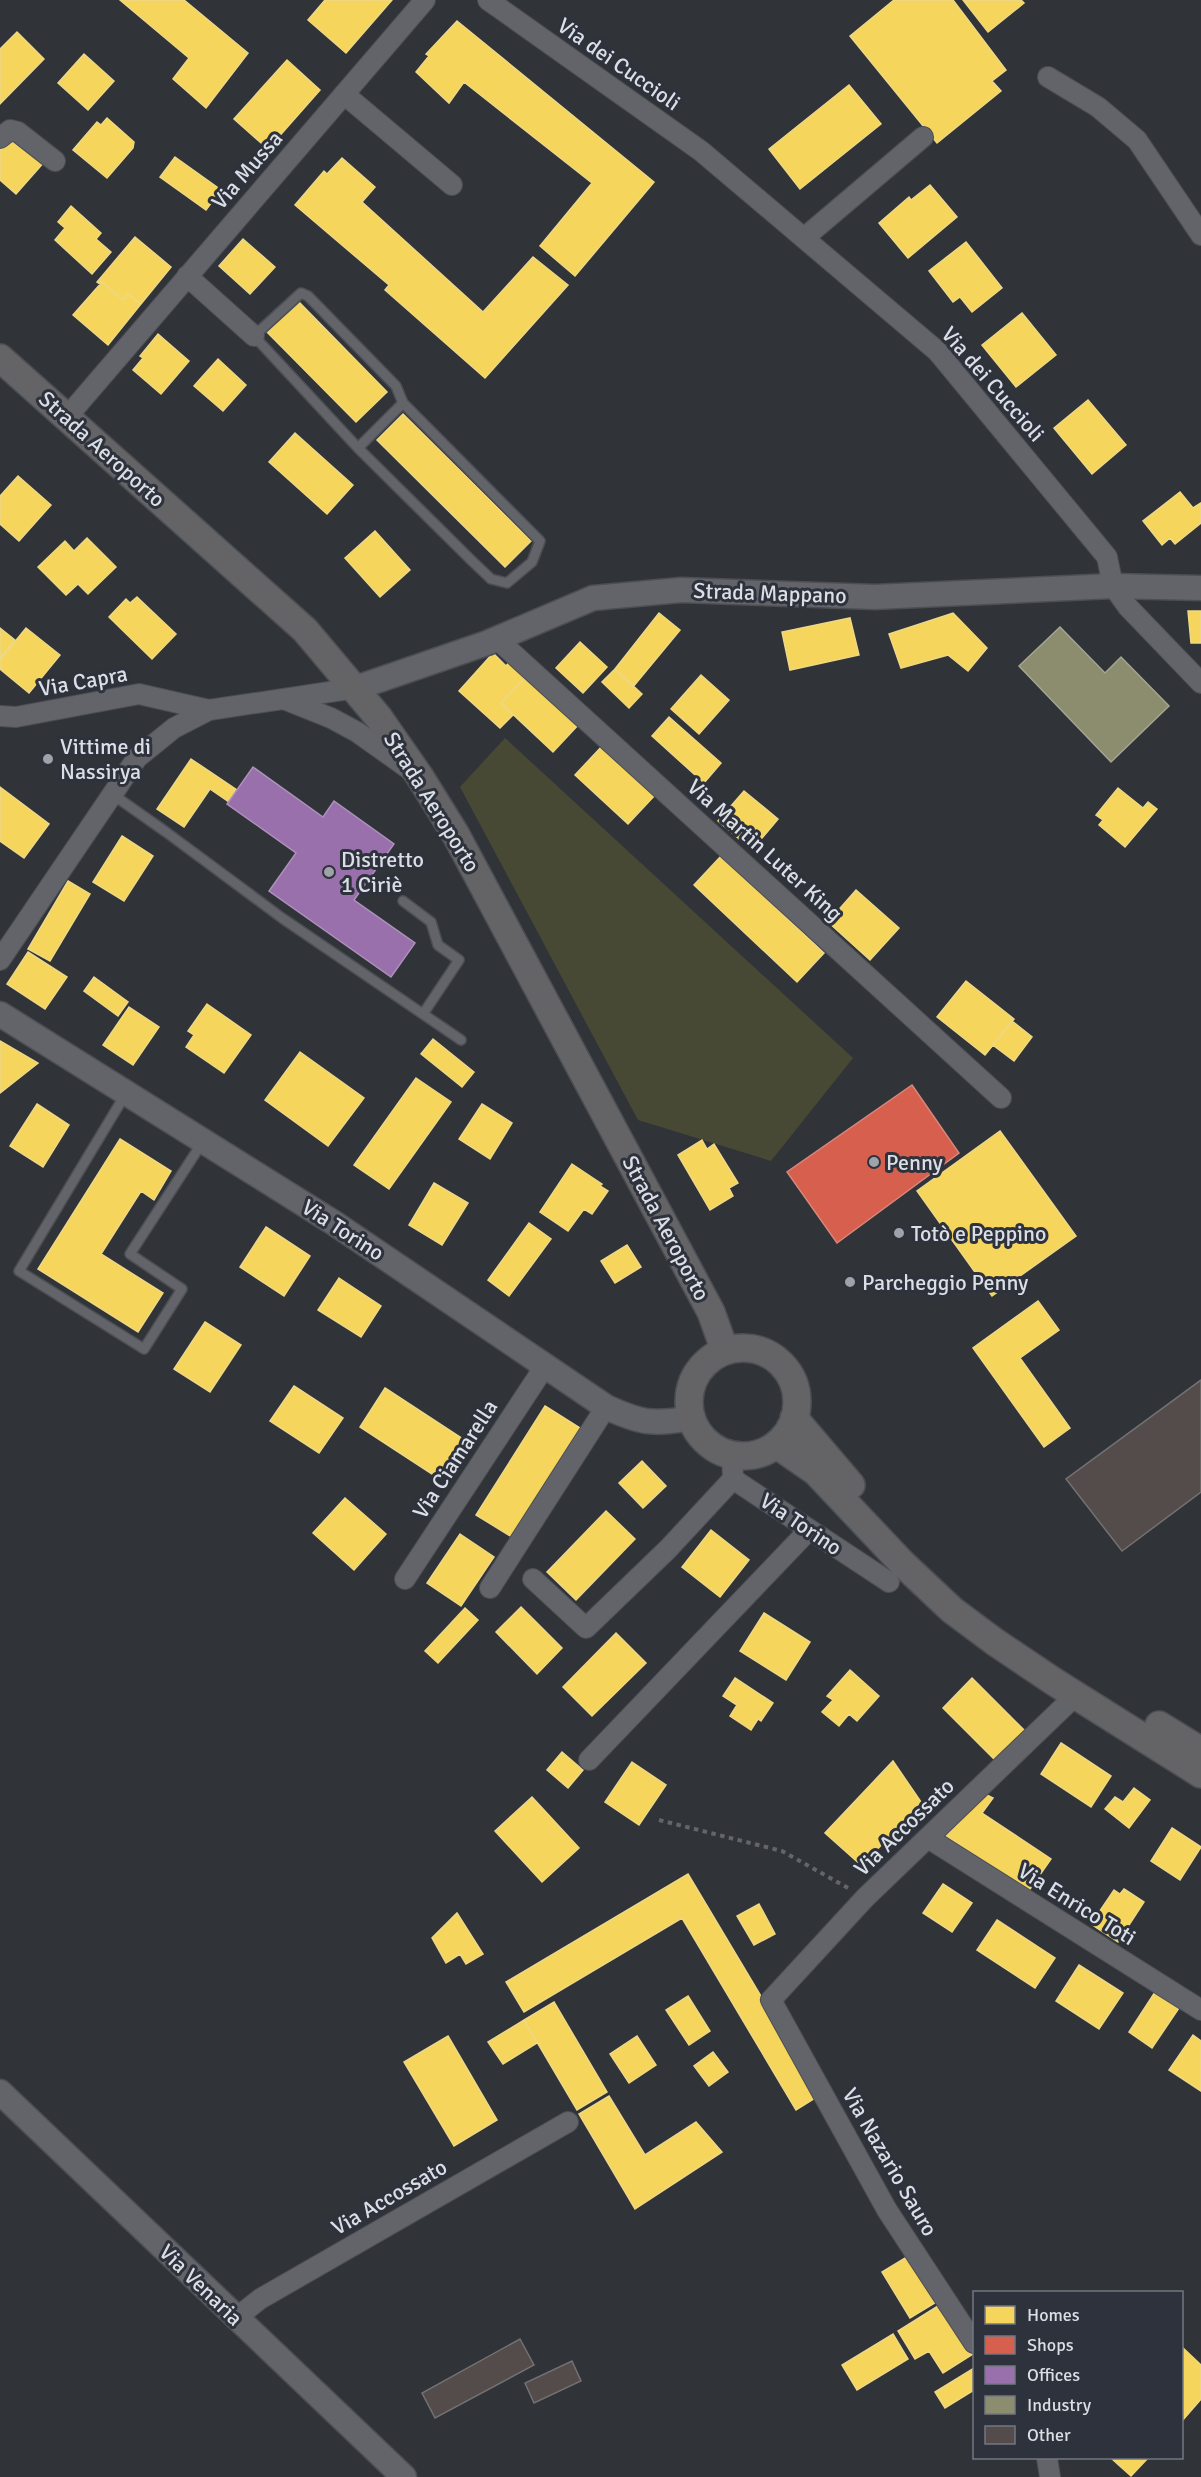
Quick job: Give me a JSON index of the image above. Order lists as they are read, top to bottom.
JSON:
{
  "streets": {
    "main road": ["Strada Aeroporto"],
    "street": [
      "Via dei Cuccioli",
      "Via Mussa",
      "Strada Mappano",
      "Via Capra",
      "Via Martin Luter King",
      "Via Torino",
      "Via Ciamarella",
      "Via Accossato",
      "Via Enrico Toti",
      "Via Nazario Sauro",
      "Via Venaria"
    ]
  },
  "crossings": [
    ["Via dei Cuccioli", "Strada Mappano"],
    ["Via Mussa", "Strada Aeroporto"],
    ["Strada Aeroporto", "Strada Mappano"],
    ["Strada Aeroporto", "Via Torino"],
    ["Strada Mappano", "Via Martin Luter King"],
    ["Via Torino", "Via Ciamarella"],
    ["Via Accossato", "Via Enrico Toti"],
    ["Via Accossato", "Via Nazario Sauro"],
    ["Via Accossato", "Via Venaria"]
  ],
  "places": [
    "Vittime di Nassirya",
    "Distretto 1 Ciriè",
    "Penny",
    "Totò e Peppino",
    "Parcheggio Penny"
  ],
  "legend": [
    "Homes",
    "Shops",
    "Offices",
    "Industry",
    "Other"
  ]
}
